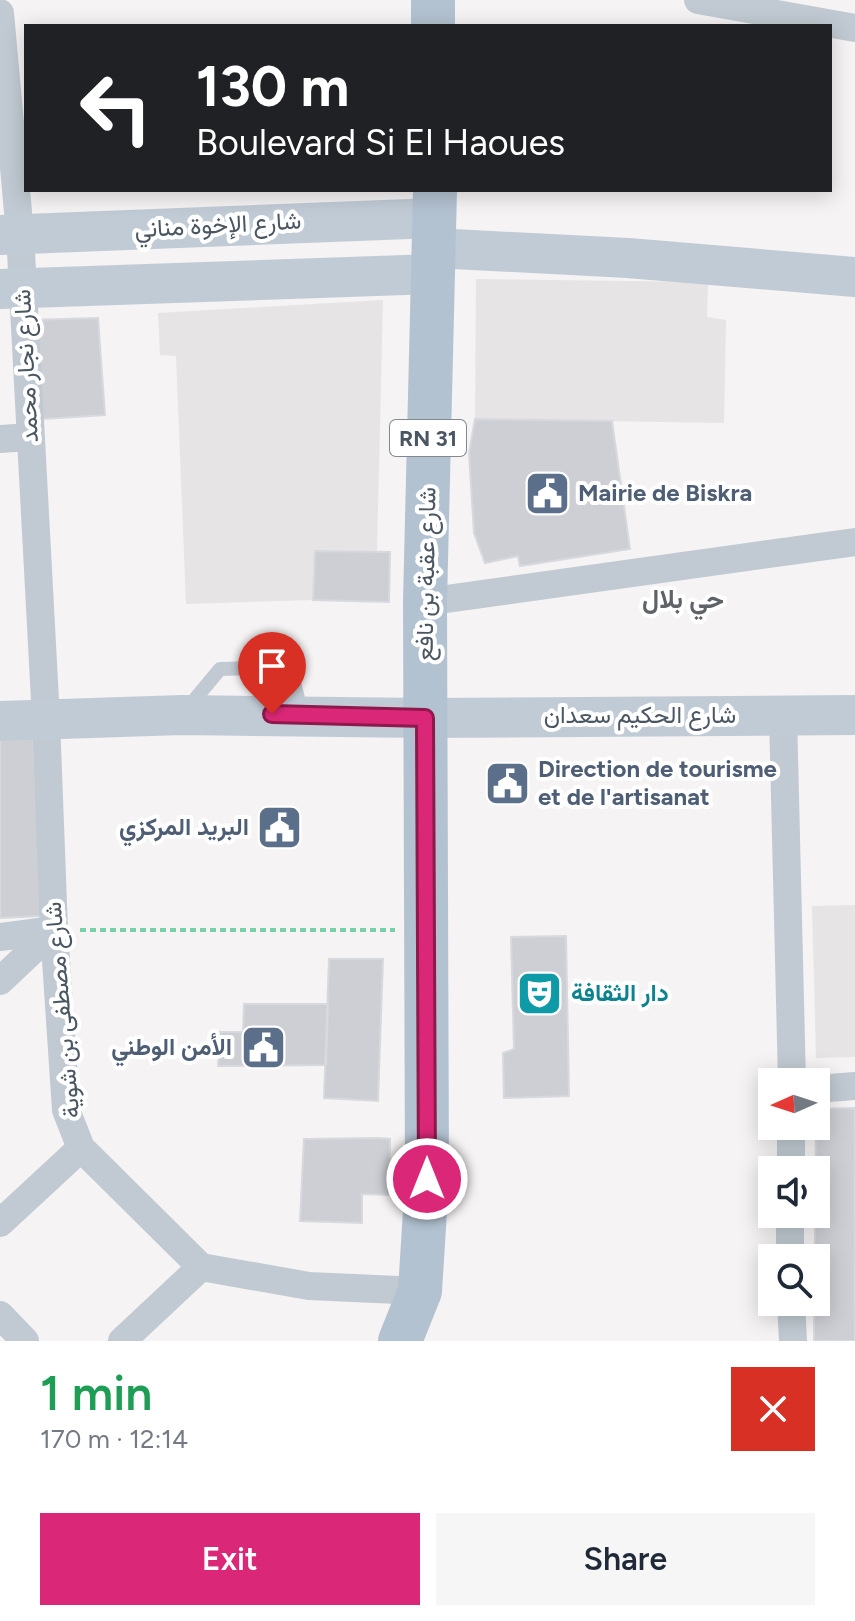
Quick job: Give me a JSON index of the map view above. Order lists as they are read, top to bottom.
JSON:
{
  "streets": {
    "main road": ["RN 31", "شارع عقبة بن نافع"],
    "street": [
      "شارع الإخوة مناني",
      "شارع نجار محمد",
      "شارع الحكيم سعدان",
      "شارع مصطفى بن شوية"
    ]
  },
  "crossings": [
    ["شارع الإخوة مناني", "شارع نجار محمد"],
    ["شارع الإخوة مناني", "شارع عقبة بن نافع"],
    ["شارع نجار محمد", "شارع الحكيم سعدان"],
    ["شارع نجار محمد", "شارع مصطفى بن شوية"],
    ["RN 31", "شارع عقبة بن نافع"],
    ["RN 31", "شارع الحكيم سعدان"],
    ["شارع عقبة بن نافع", "شارع الحكيم سعدان"],
    ["شارع الحكيم سعدان", "شارع مصطفى بن شوية"]
  ],
  "districts": ["حي بلال"],
  "places": {
    "public building": [
      "Mairie de Biskra",
      "Direction de tourisme et de l'artisanat",
      "البريد المركزي",
      "الأمن الوطني"
    ],
    "theatre": ["دار الثقافة"]
  },
  "north": "left",
  "page": {
    "turn": ["130 m", "Boulevard Si El Haoues"],
    "heading": ["1 min", "170 m · 12:14"],
    "buttons": ["Exit", "Share"]
  }
}
